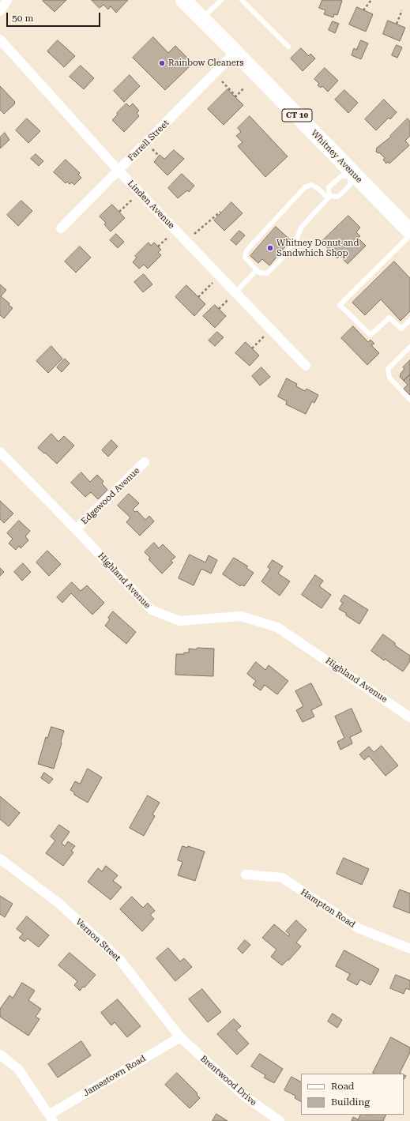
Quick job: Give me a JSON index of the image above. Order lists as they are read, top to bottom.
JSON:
{
  "streets": {
    "main road": ["CT 10", "Whitney Avenue"],
    "street": [
      "Farrell Street",
      "Linden Avenue",
      "Edgewood Avenue",
      "Highland Avenue",
      "Hampton Road",
      "Vernon Street",
      "Jamestown Road",
      "Brentwood Drive"
    ]
  },
  "crossings": [
    ["Farrell Street", "Whitney Avenue"],
    ["Farrell Street", "Linden Avenue"],
    ["Edgewood Avenue", "Highland Avenue"],
    ["Vernon Street", "Jamestown Road"],
    ["Vernon Street", "Brentwood Drive"],
    ["Jamestown Road", "Brentwood Drive"]
  ],
  "places": ["Rainbow Cleaners", "Whitney Donut and Sandwhich Shop"],
  "legend": ["Road", "Building"],
  "scale_bar": "50 m"
}
